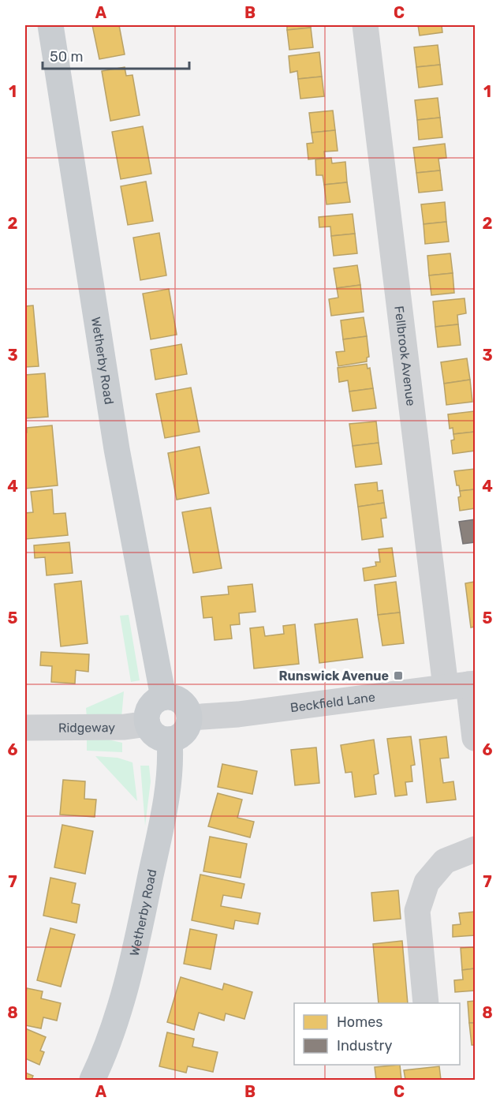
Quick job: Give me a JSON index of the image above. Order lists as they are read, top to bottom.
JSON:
{
  "streets": {
    "main road": ["Wetherby Road"],
    "street": ["Fellbrook Avenue", "Beckfield Lane", "Ridgeway"]
  },
  "crossings": [
    ["Fellbrook Avenue", "Beckfield Lane"],
    ["Wetherby Road", "Beckfield Lane"],
    ["Wetherby Road", "Ridgeway"],
    ["Beckfield Lane", "Ridgeway"]
  ],
  "places": {
    "transit": ["Runswick Avenue"]
  },
  "legend": ["Homes", "Industry"],
  "scale_bar": "50 m",
  "grid": {
    "columns": ["A", "B", "C"],
    "rows": [
      "1",
      "2",
      "3",
      "4",
      "5",
      "6",
      "7",
      "8"
    ]
  }
}
